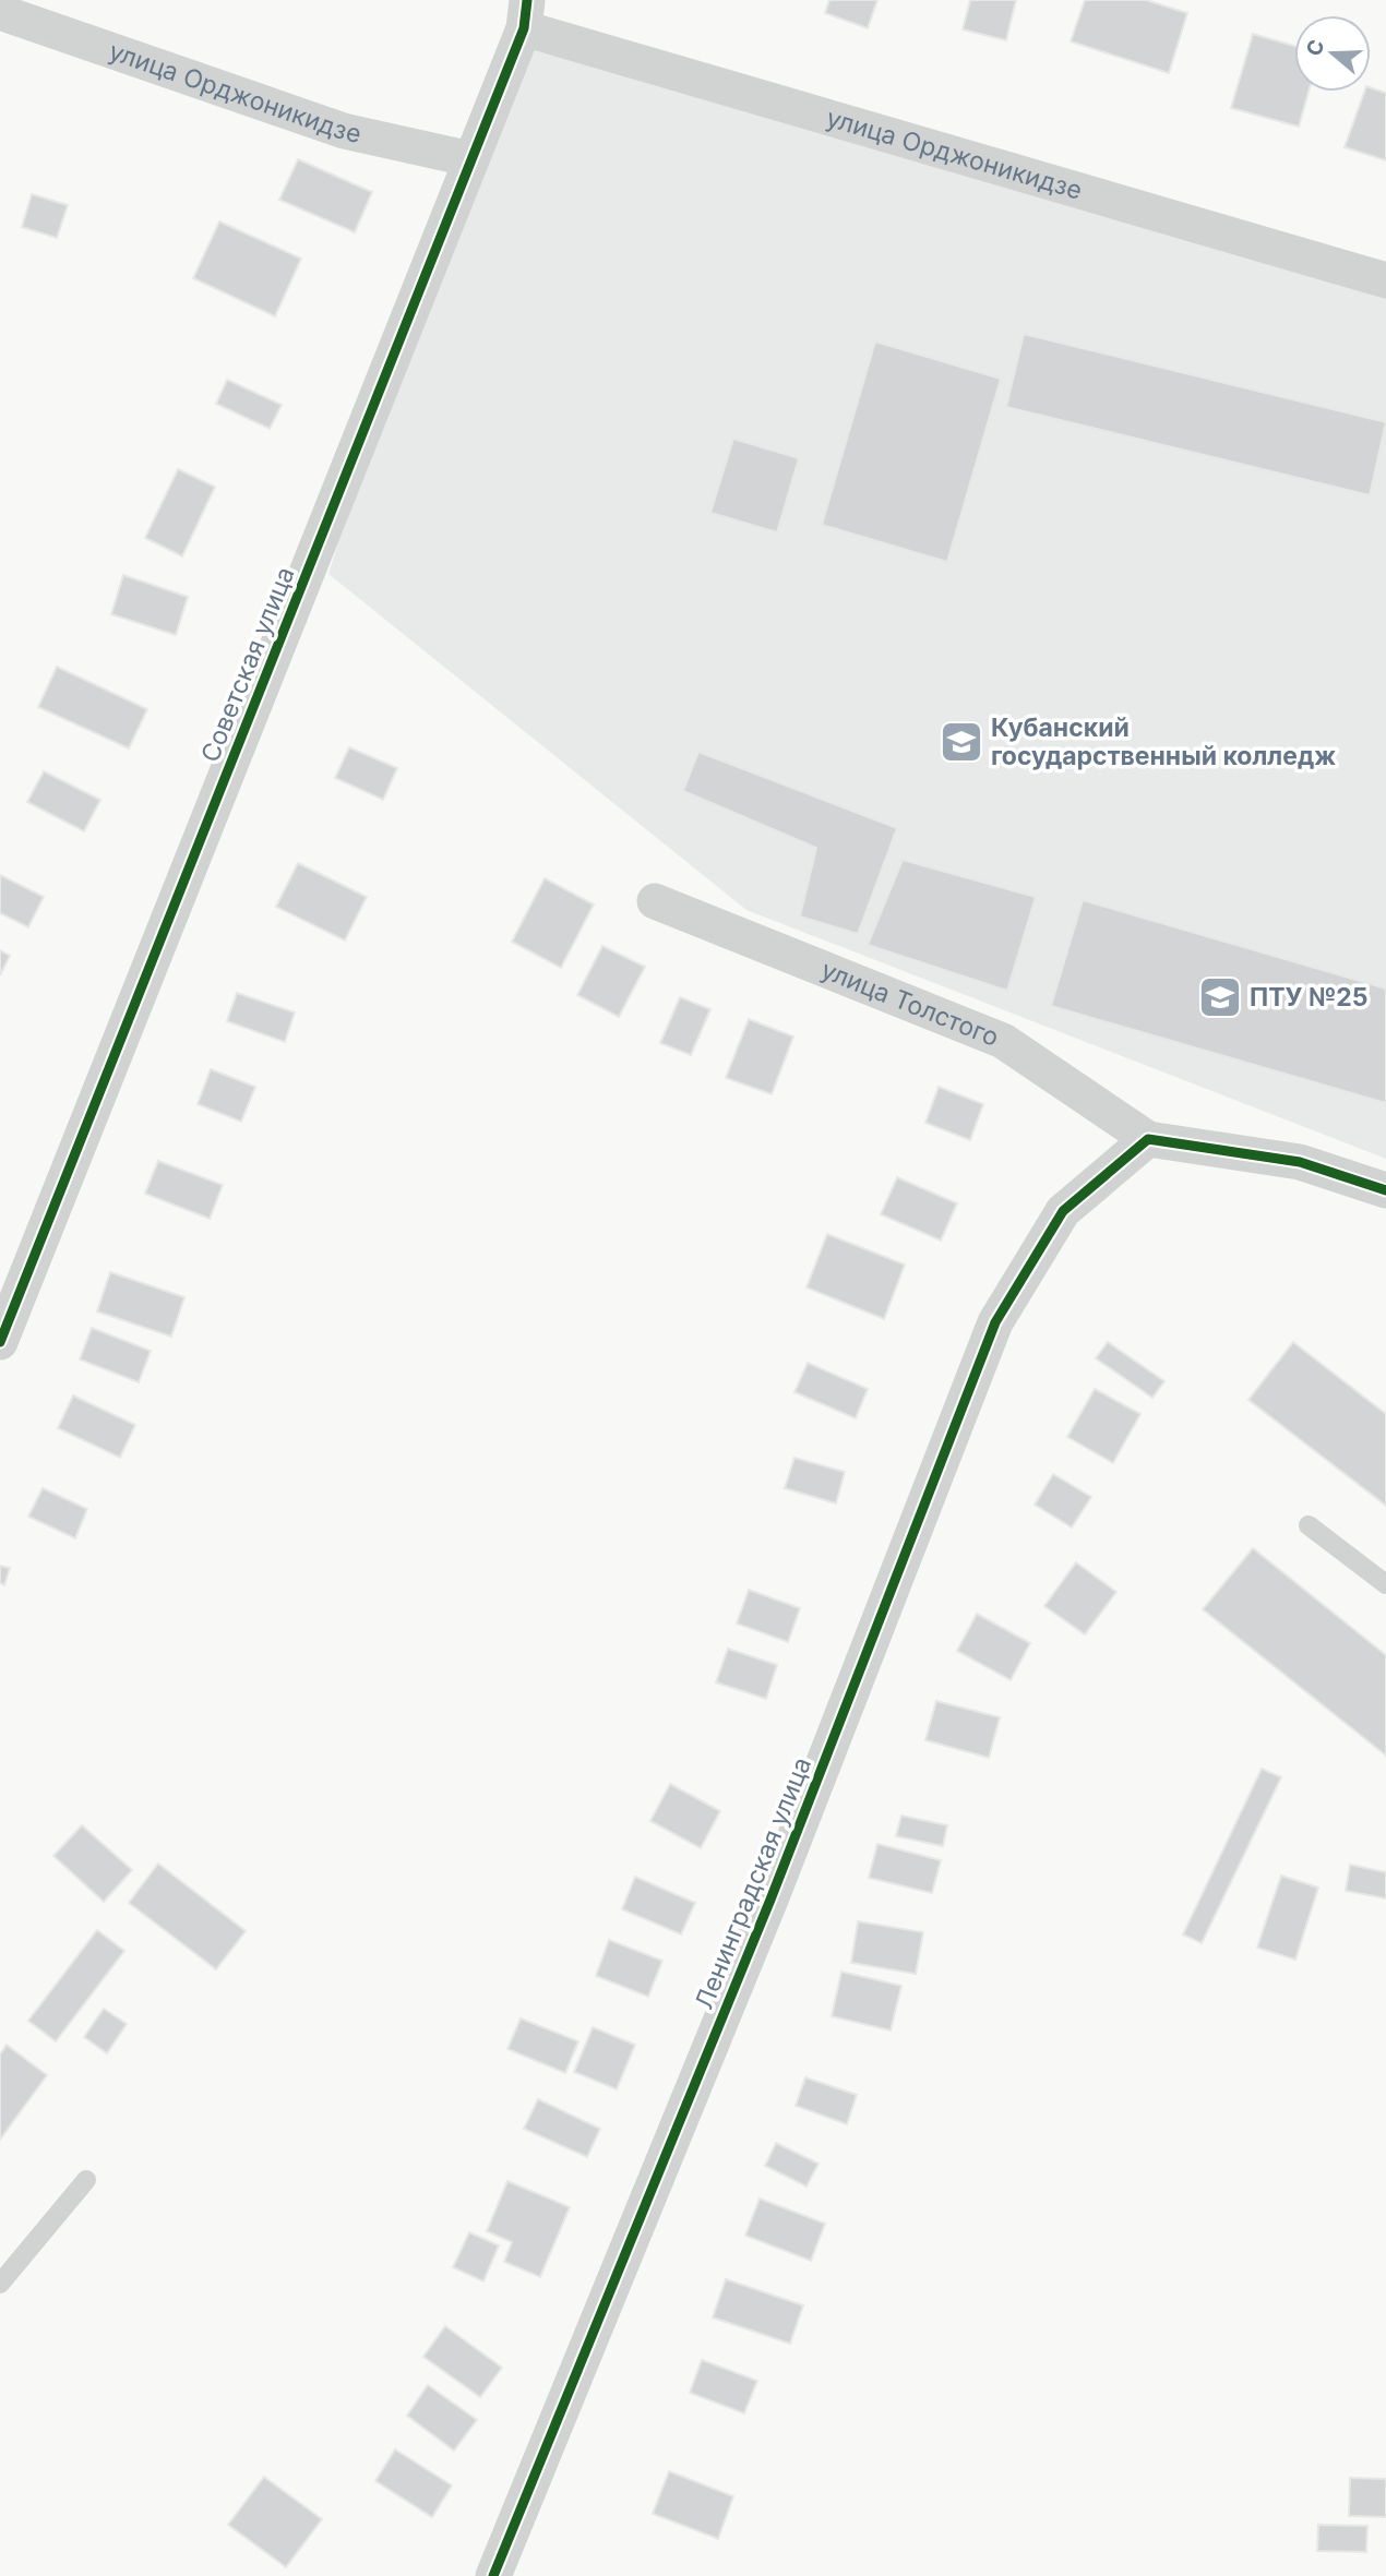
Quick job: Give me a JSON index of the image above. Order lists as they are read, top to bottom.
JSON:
{
  "streets": {
    "street": [
      "улица Орджоникидзе",
      "Советская улица",
      "улица Толстого",
      "Ленинградская улица"
    ]
  },
  "crossings": [
    ["улица Орджоникидзе", "Советская улица"],
    ["улица Толстого", "Ленинградская улица"]
  ],
  "places": {
    "school or university": ["Кубанский государственный колледж", "ПТУ №25"]
  },
  "north": "left"
}
